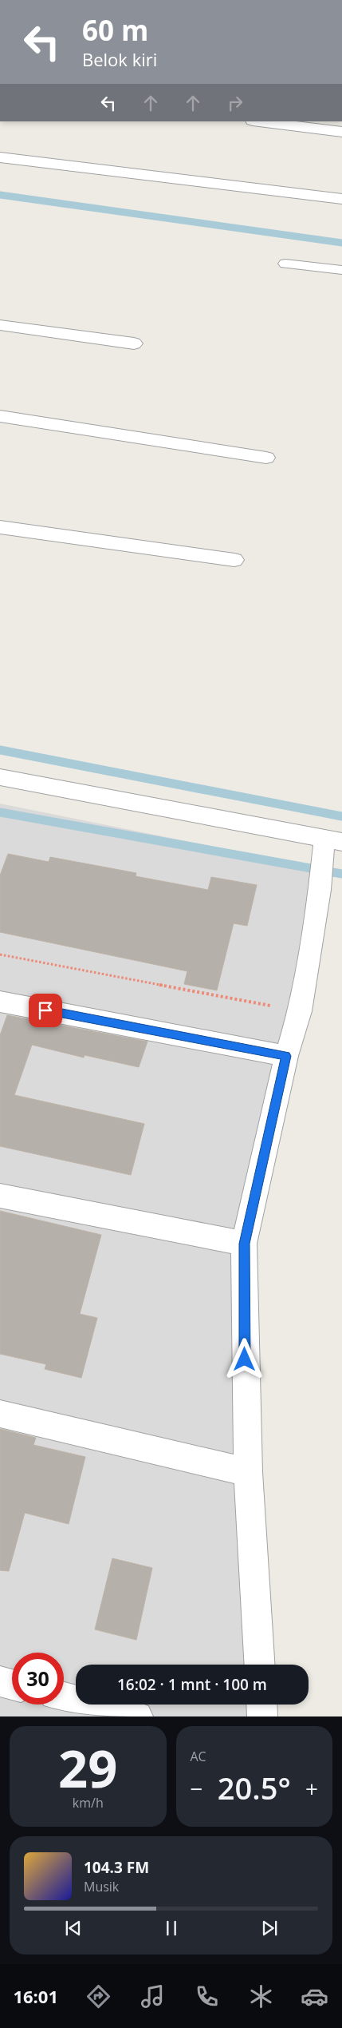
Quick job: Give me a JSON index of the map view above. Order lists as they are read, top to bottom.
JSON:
{
  "page": {
    "turn": ["60 m", "Belok kiri"],
    "limit": "30",
    "trip": "16:02 · 1 mnt · 100 m",
    "tile": [
      ["29", "km/h"],
      "AC"
    ],
    "heat": ["−", "20.5°", "+"],
    "song": ["104.3 FM", "Musik"],
    "tabs": "16:01"
  }
}
